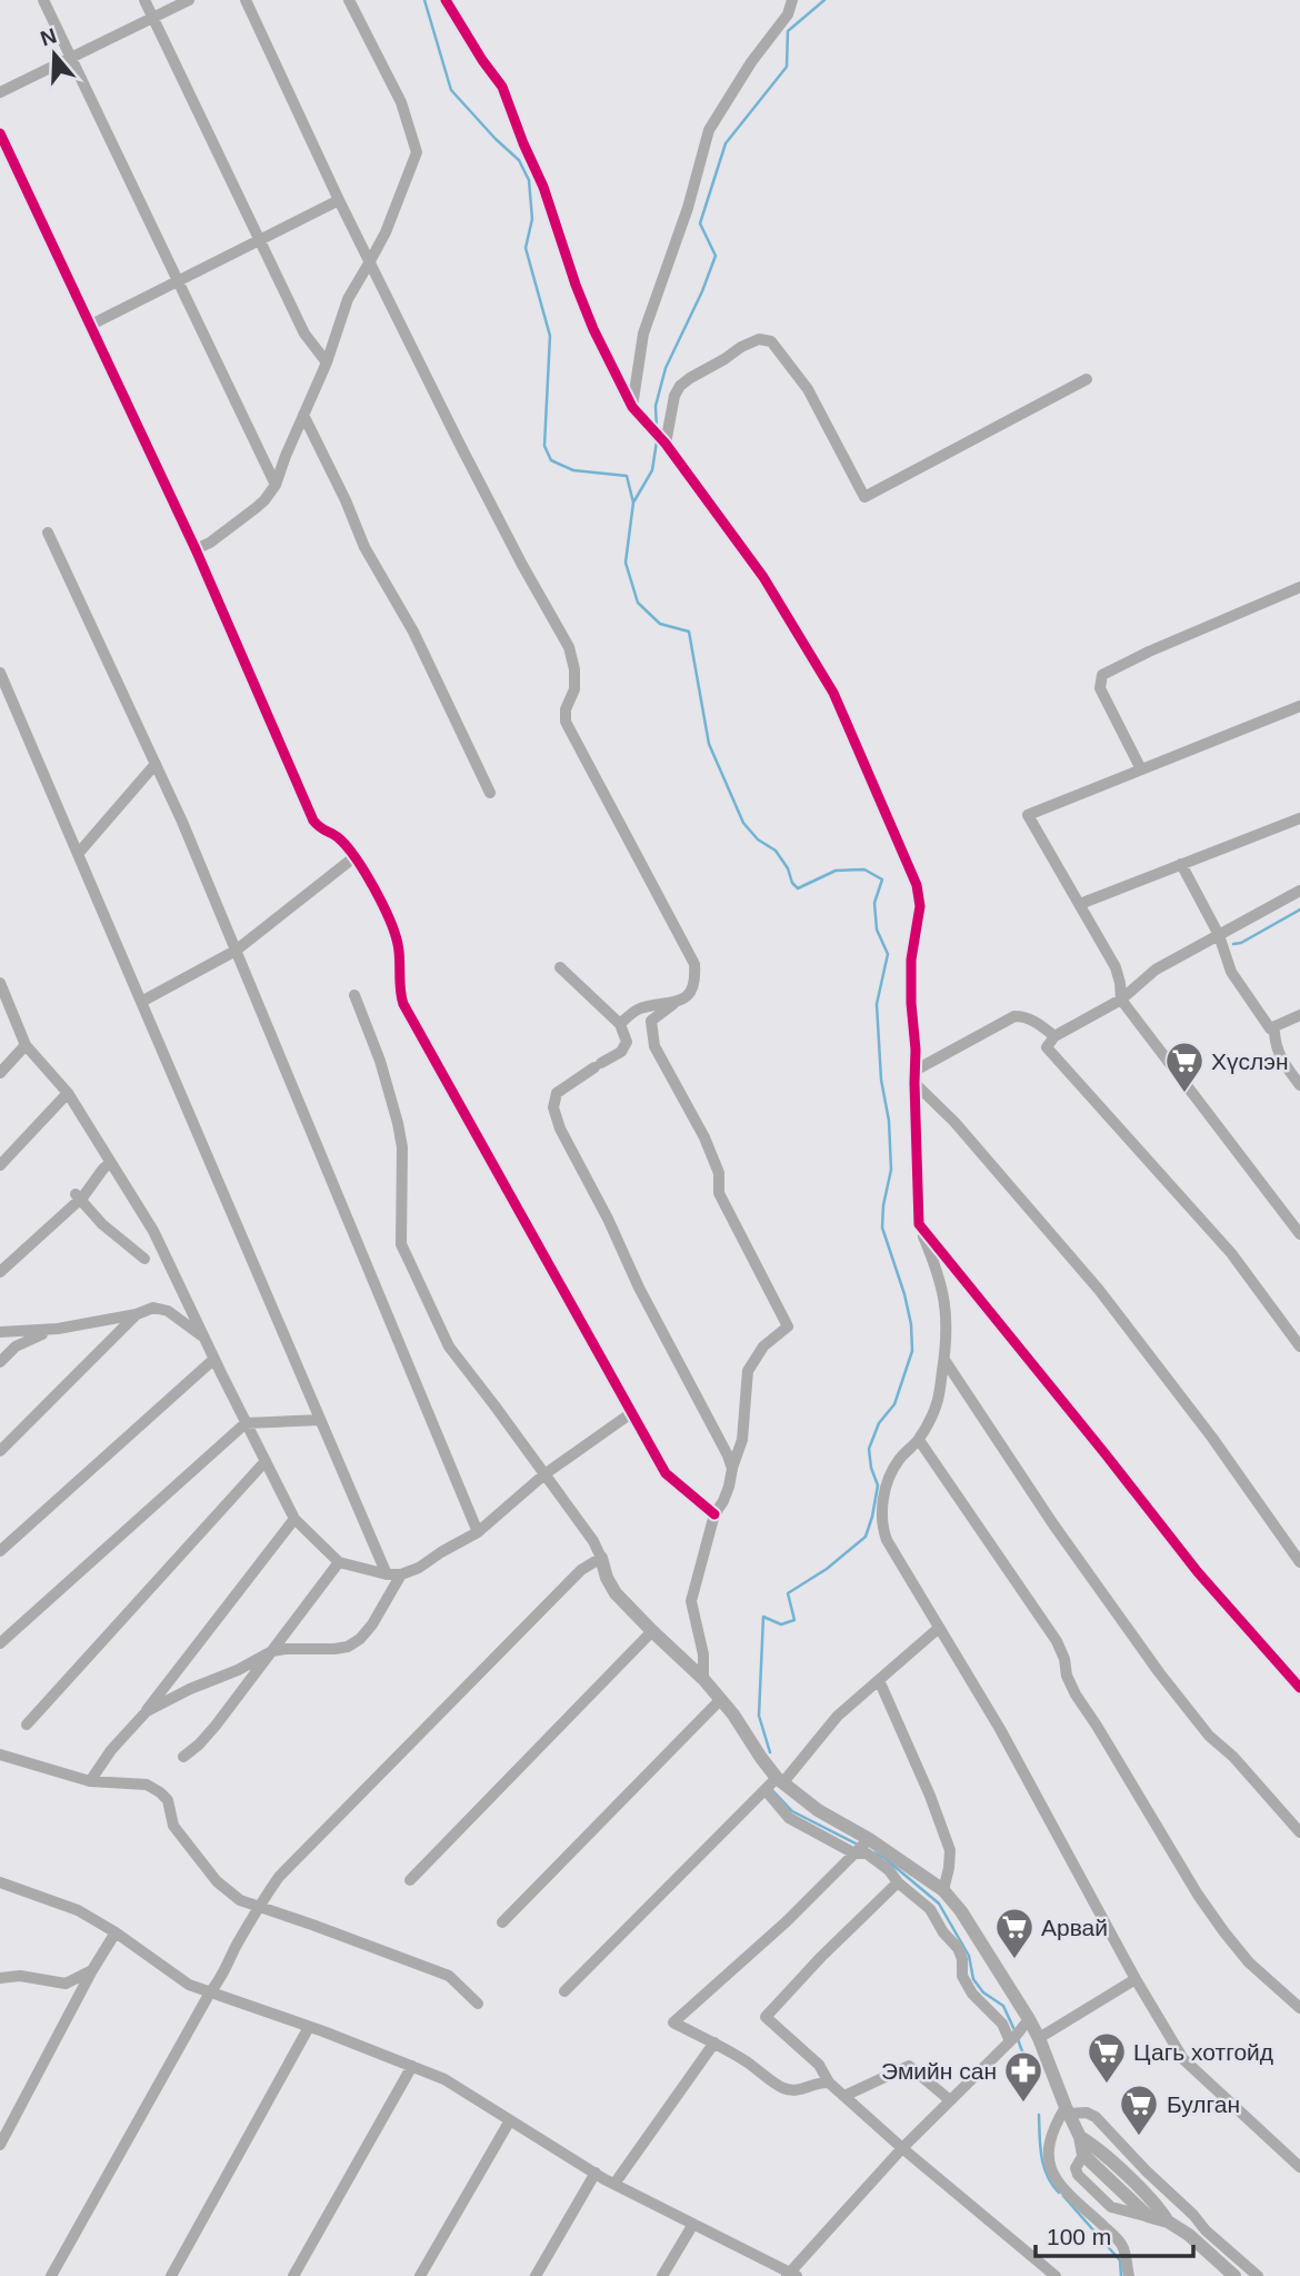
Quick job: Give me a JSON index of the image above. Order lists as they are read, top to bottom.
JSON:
{
  "places": {
    "supermarket": [
      "Хүслэн",
      "Арвай",
      "Цагь хотгойд",
      "Булган"
    ],
    "pharmacy": ["Эмийн сан"]
  },
  "scale_bar": "100 m",
  "north": "top"
}
